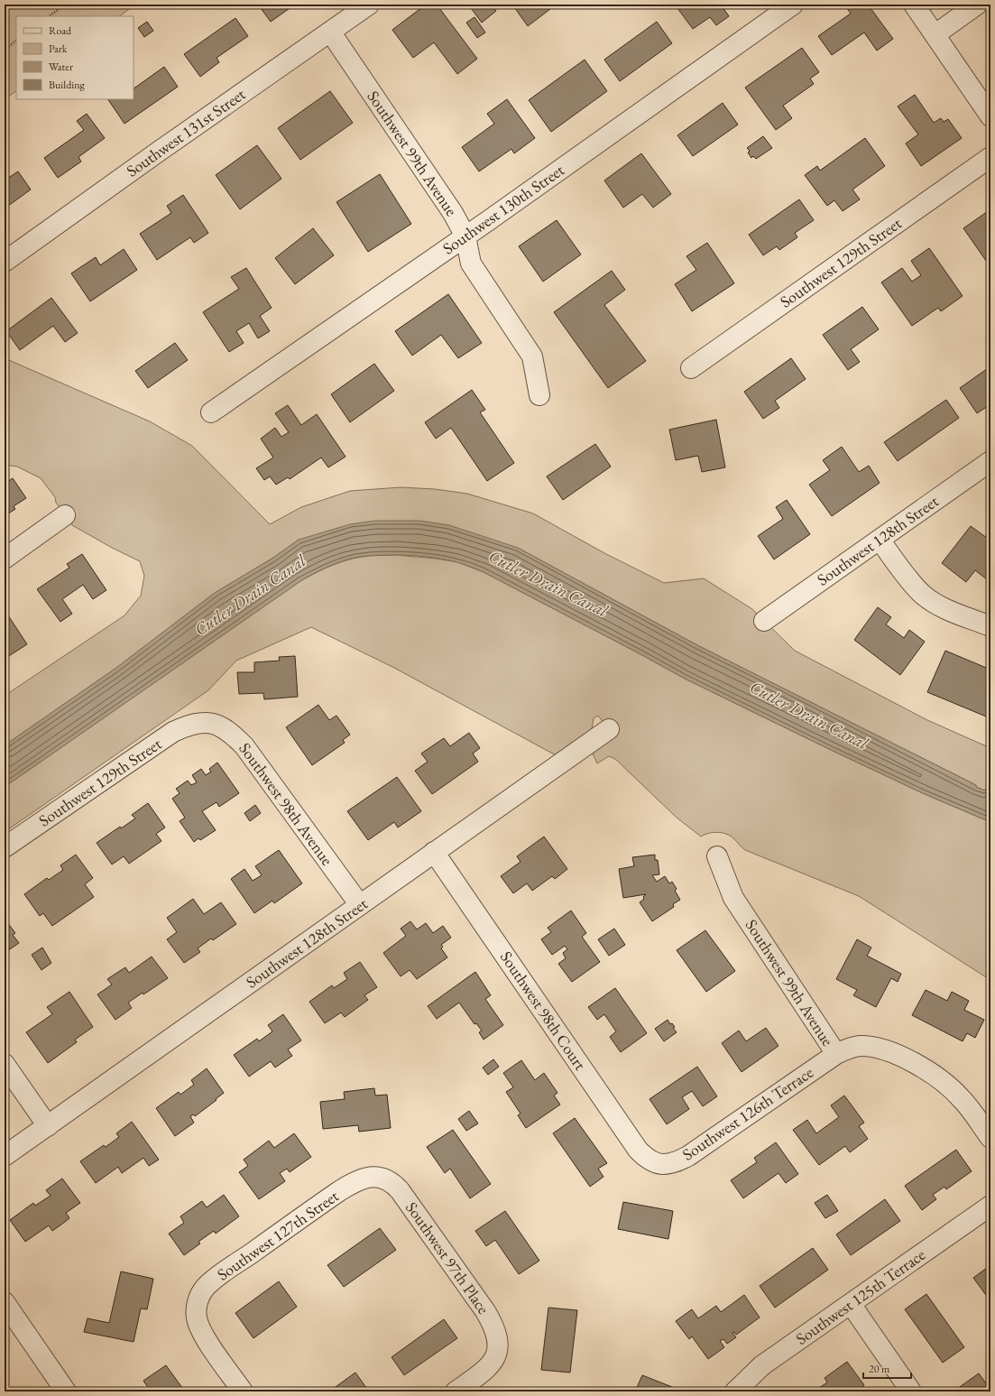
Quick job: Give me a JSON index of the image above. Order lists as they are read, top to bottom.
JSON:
{
  "streets": {
    "street": [
      "Southwest 131st Street",
      "Southwest 99th Avenue",
      "Southwest 130th Street",
      "Southwest 129th Street",
      "Southwest 128th Street",
      "Southwest 98th Avenue",
      "Southwest 98th Court",
      "Southwest 126th Terrace",
      "Southwest 127th Street",
      "Southwest 97th Place",
      "Southwest 125th Terrace"
    ]
  },
  "crossings": [
    ["Southwest 131st Street", "Southwest 99th Avenue"],
    ["Southwest 99th Avenue", "Southwest 130th Street"],
    ["Southwest 99th Avenue", "Southwest 126th Terrace"],
    ["Southwest 129th Street", "Southwest 98th Avenue"],
    ["Southwest 128th Street", "Southwest 98th Avenue"],
    ["Southwest 128th Street", "Southwest 98th Court"],
    ["Southwest 98th Court", "Southwest 126th Terrace"],
    ["Southwest 127th Street", "Southwest 97th Place"]
  ],
  "water": ["Cutler Drain Canal"],
  "legend": [
    "Road",
    "Park",
    "Water",
    "Building"
  ],
  "scale_bar": "20 m"
}
